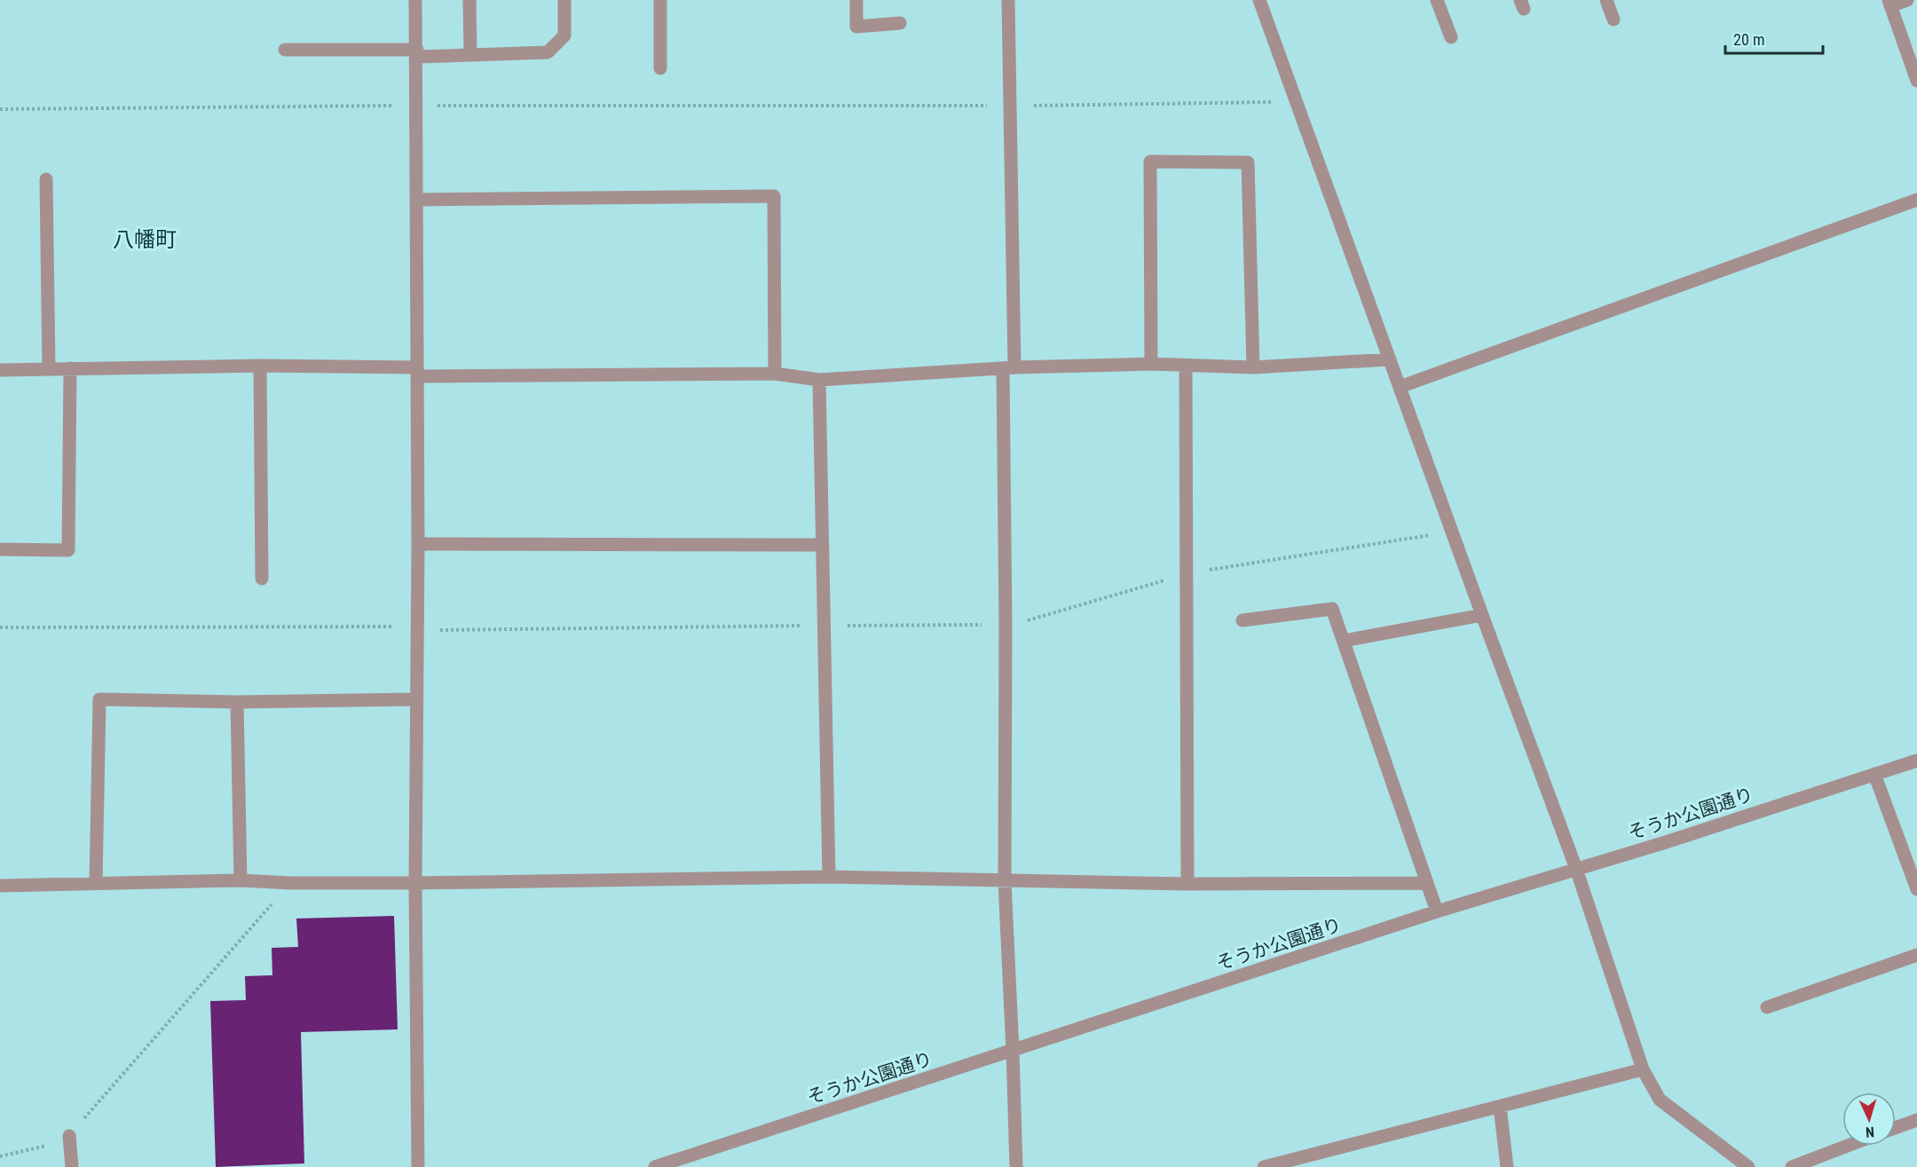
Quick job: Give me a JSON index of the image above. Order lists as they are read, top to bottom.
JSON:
{
  "streets": {
    "street": ["そうか公園通り"]
  },
  "districts": ["八幡町"],
  "scale_bar": "20 m",
  "north": "bottom"
}
